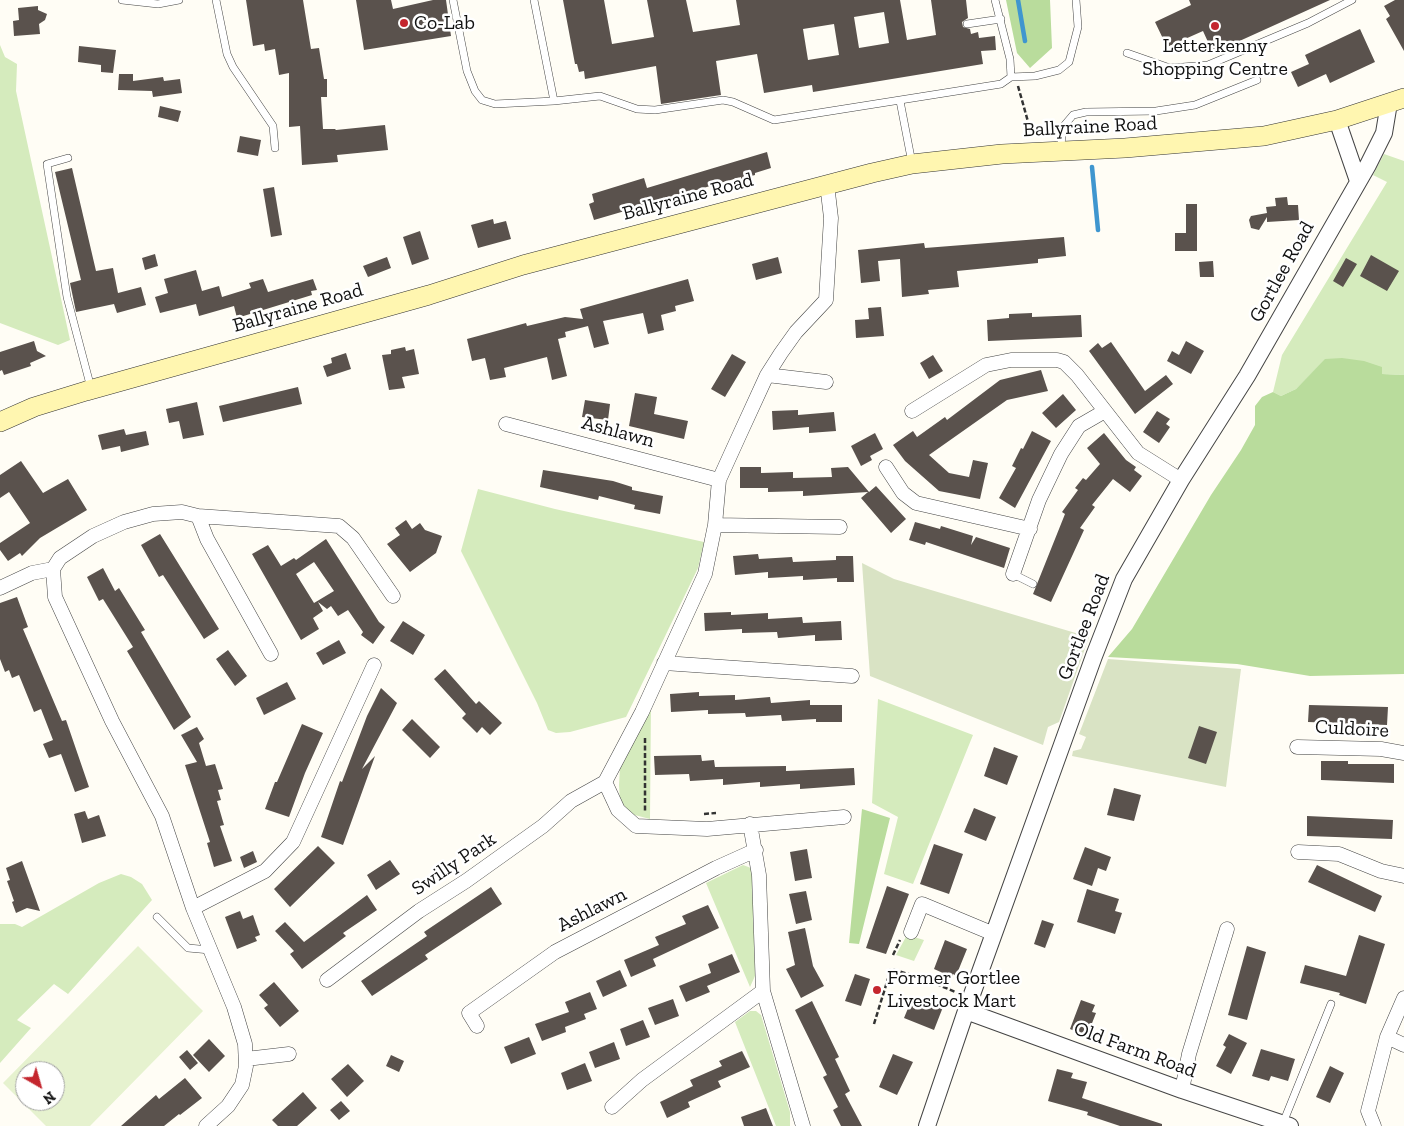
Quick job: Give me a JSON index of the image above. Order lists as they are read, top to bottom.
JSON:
{
  "streets": {
    "main road": ["Ballyraine Road"],
    "street": [
      "Gortlee Road",
      "Ashlawn",
      "Culdoire",
      "Swilly Park",
      "Old Farm Road"
    ]
  },
  "crossings": [
    ["Ballyraine Road", "Gortlee Road"],
    ["Gortlee Road", "Old Farm Road"]
  ],
  "places": ["Co-Lab", "Letterkenny Shopping Centre", "Former Gortlee Livestock Mart"],
  "north": "bottom right"
}
